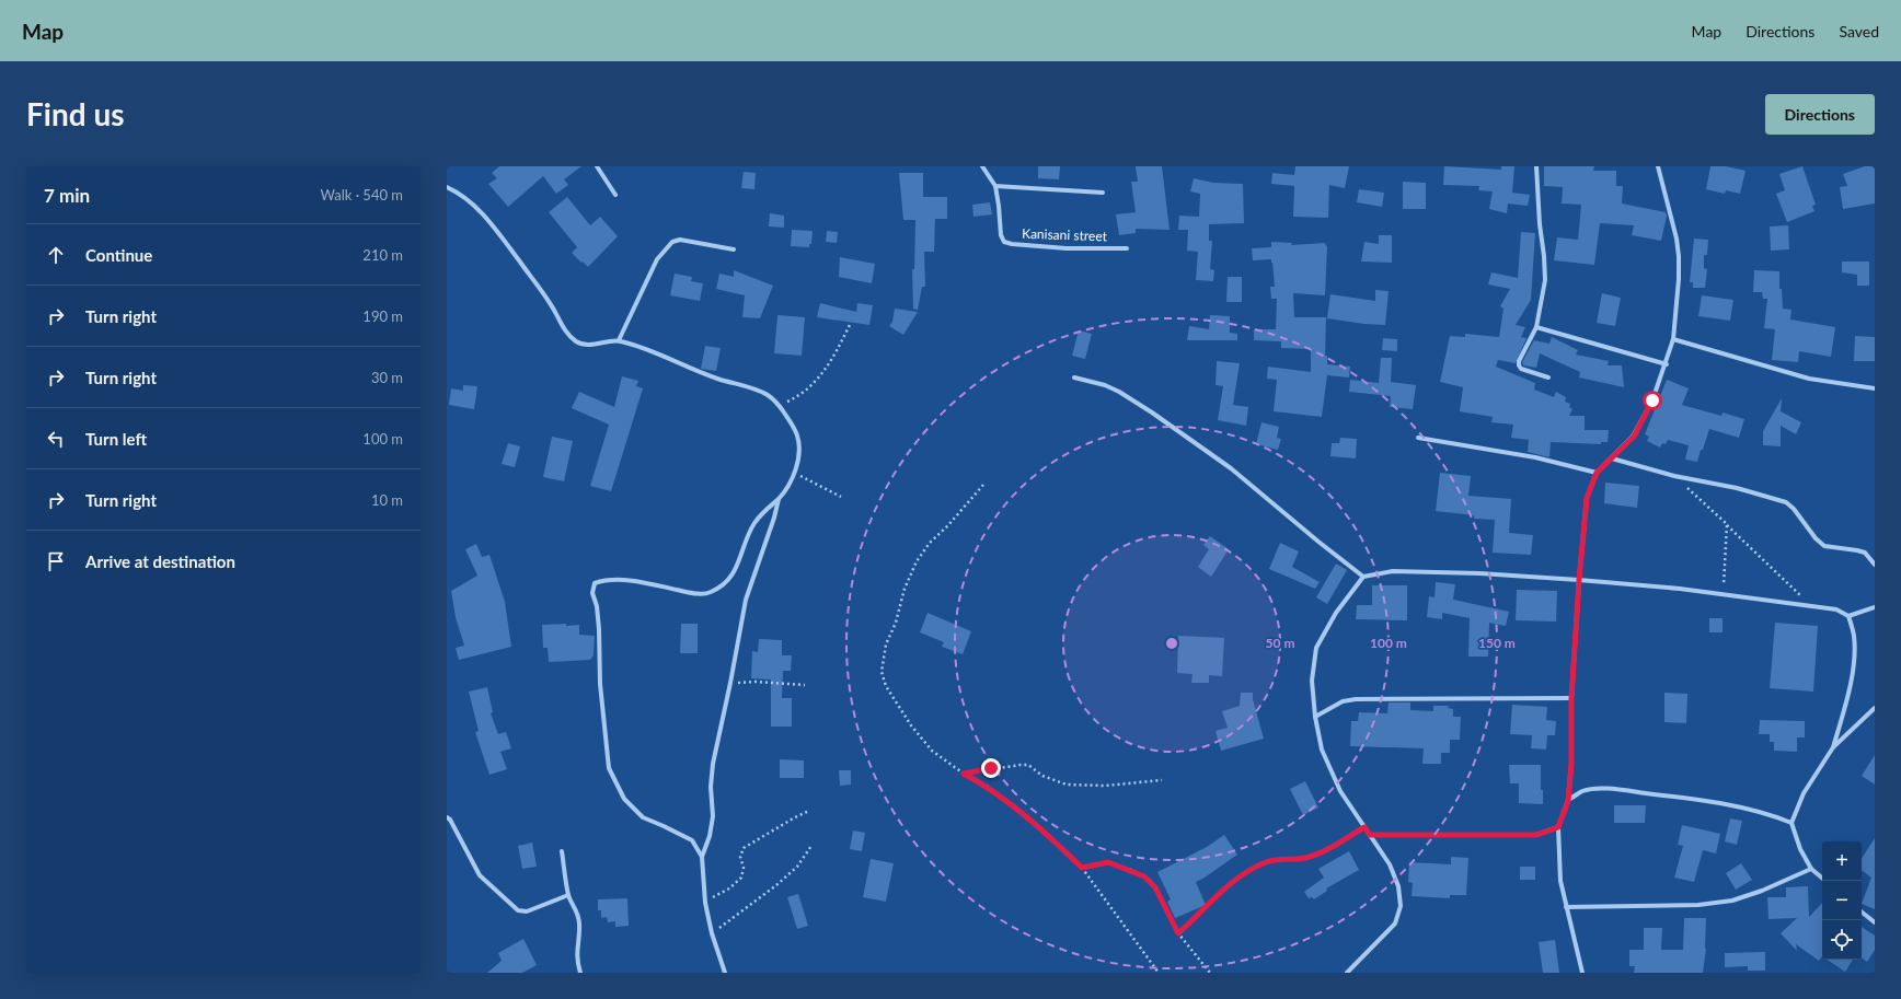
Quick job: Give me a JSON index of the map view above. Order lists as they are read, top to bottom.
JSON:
{
  "streets": {
    "street": ["Kanisani street"]
  },
  "page": {
    "header": "Map",
    "nav": ["Map", "Directions", "Saved"],
    "buttons": "Directions",
    "title": "Find us",
    "heading": ["7 min", "Walk · 540 m"],
    "list": [
      ["Continue", "210 m"],
      ["Turn right", "190 m"],
      ["Turn right", "30 m"],
      ["Turn left", "100 m"],
      ["Turn right", "10 m"],
      "Arrive at destination"
    ],
    "map_buttons": ["+", "−"]
  },
  "rings": ["50 m", "100 m", "150 m"]
}
